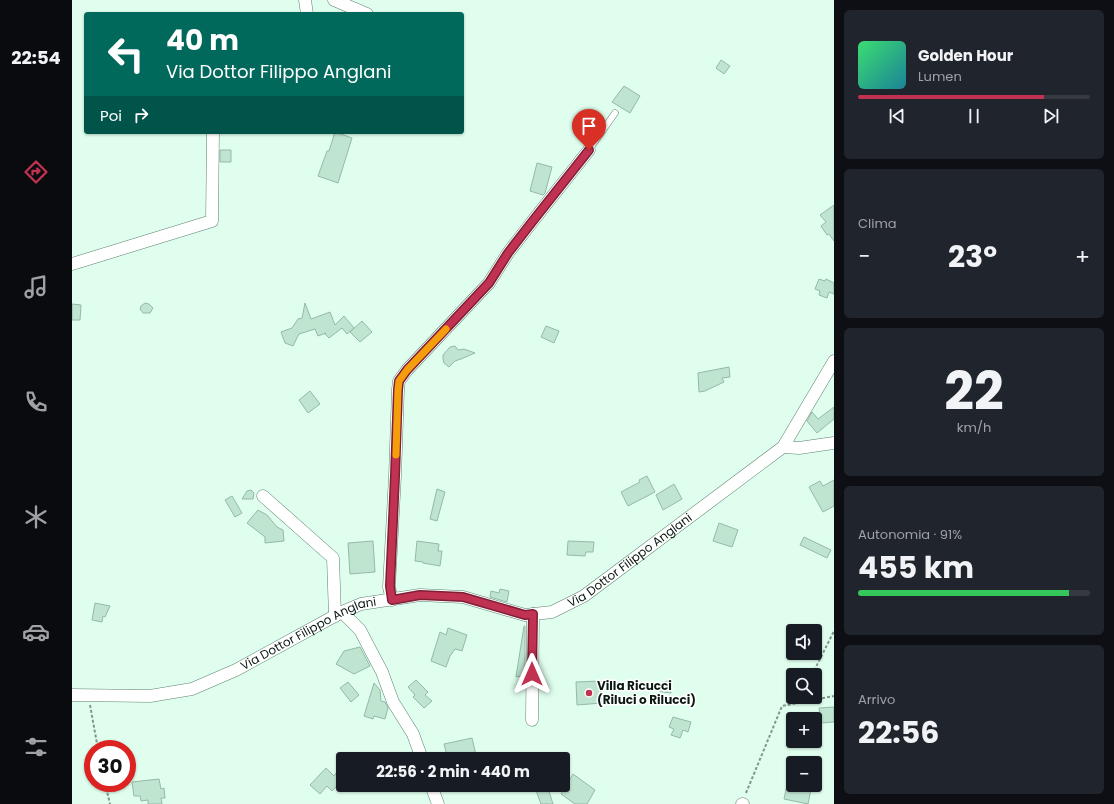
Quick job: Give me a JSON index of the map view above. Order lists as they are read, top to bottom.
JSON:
{
  "streets": {
    "street": ["Via Dottor Filippo Anglani"]
  },
  "places": ["Villa Ricucci (Riluci o Rilucci)"],
  "page": {
    "tabs": "22:54",
    "turn": ["40 m", "Via Dottor Filippo Anglani"],
    "song": ["Golden Hour", "Lumen"],
    "then": "Poi",
    "tile": [
      "Clima",
      ["22", "km/h"],
      ["Autonomia · 91%", "455 km"],
      ["Arrivo", "22:56"]
    ],
    "heat": ["−", "23°", "+"],
    "map_buttons": ["+", "−"],
    "limit": "30",
    "trip": "22:56 · 2 min · 440 m"
  }
}
